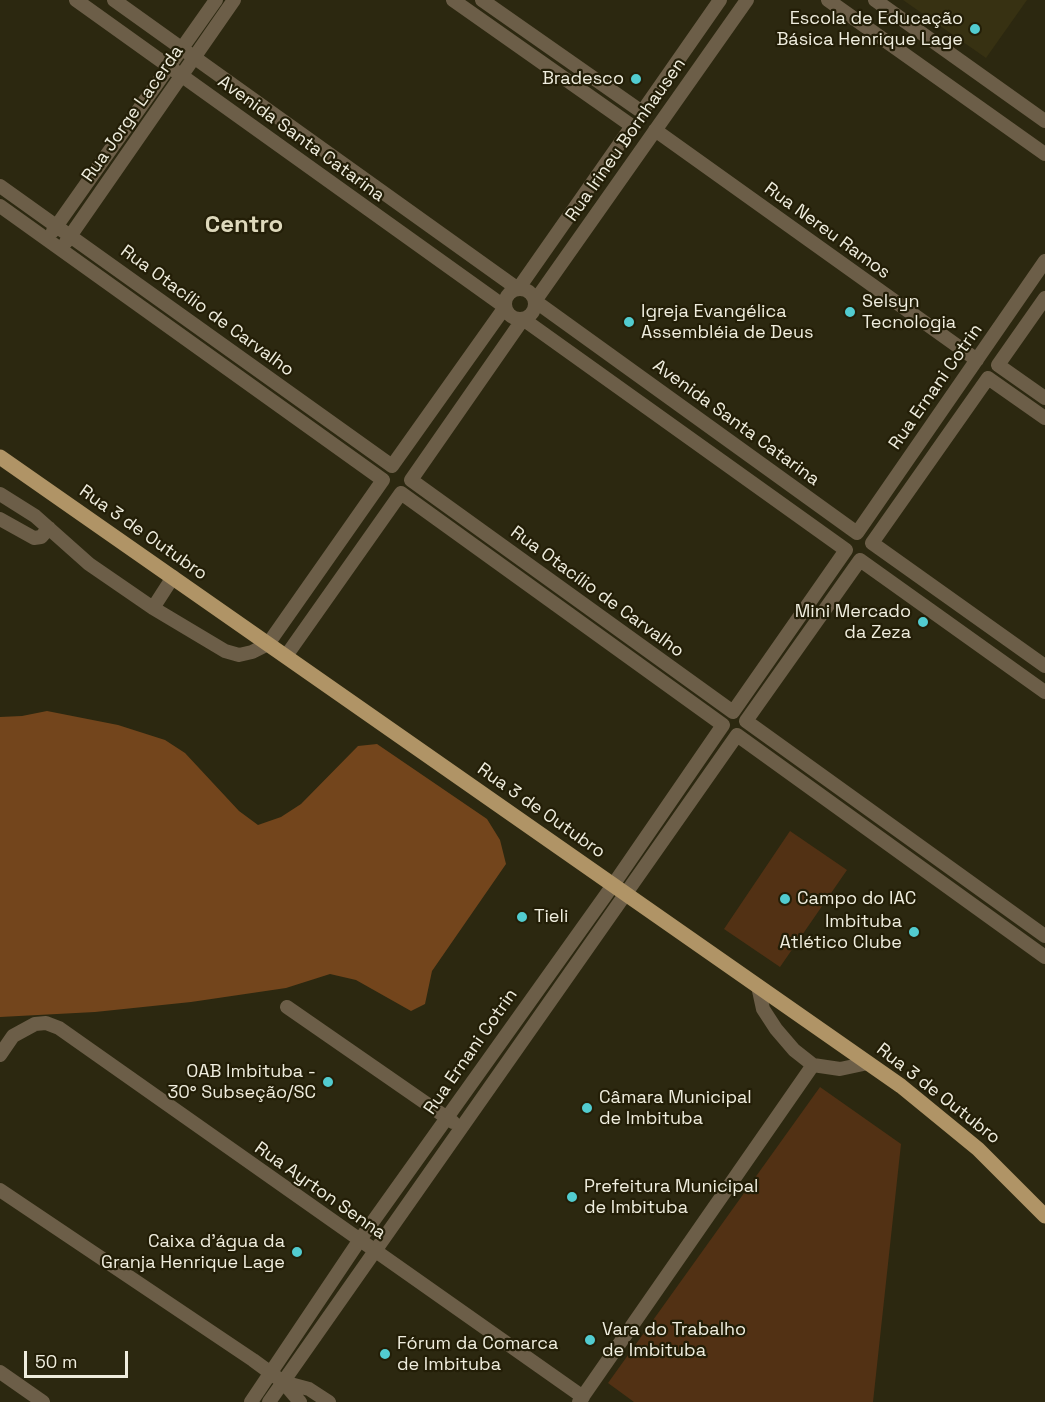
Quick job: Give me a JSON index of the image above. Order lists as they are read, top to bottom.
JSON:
{
  "streets": {
    "main road": ["Rua 3 de Outubro"],
    "street": [
      "Rua Jorge Lacerda",
      "Avenida Santa Catarina",
      "Rua Irineu Bornhausen",
      "Rua Nereu Ramos",
      "Rua Otacílio de Carvalho",
      "Rua Ernani Cotrin",
      "Rua Ayrton Senna"
    ]
  },
  "crossings": [
    ["Rua Jorge Lacerda", "Avenida Santa Catarina"],
    ["Rua Jorge Lacerda", "Rua Otacílio de Carvalho"],
    ["Avenida Santa Catarina", "Rua Irineu Bornhausen"],
    ["Avenida Santa Catarina", "Rua Ernani Cotrin"],
    ["Rua Irineu Bornhausen", "Rua Nereu Ramos"],
    ["Rua Nereu Ramos", "Rua Ernani Cotrin"],
    ["Rua Otacílio de Carvalho", "Rua Ernani Cotrin"],
    ["Rua Ernani Cotrin", "Rua 3 de Outubro"],
    ["Rua Ernani Cotrin", "Rua Ayrton Senna"]
  ],
  "districts": ["Centro"],
  "places": [
    "Escola de Educação Básica Henrique Lage",
    "Bradesco",
    "Selsyn Tecnologia",
    "Igreja Evangélica Assembléia de Deus",
    "Mini Mercado da Zeza",
    "Campo do IAC",
    "Tieli",
    "Imbituba Atlético Clube",
    "OAB Imbituba - 30° Subseção/SC",
    "Câmara Municipal de Imbituba",
    "Prefeitura Municipal de Imbituba",
    "Caixa d'água da Granja Henrique Lage",
    "Vara do Trabalho de Imbituba",
    "Fórum da Comarca de Imbituba"
  ],
  "scale_bar": "50 m"
}
